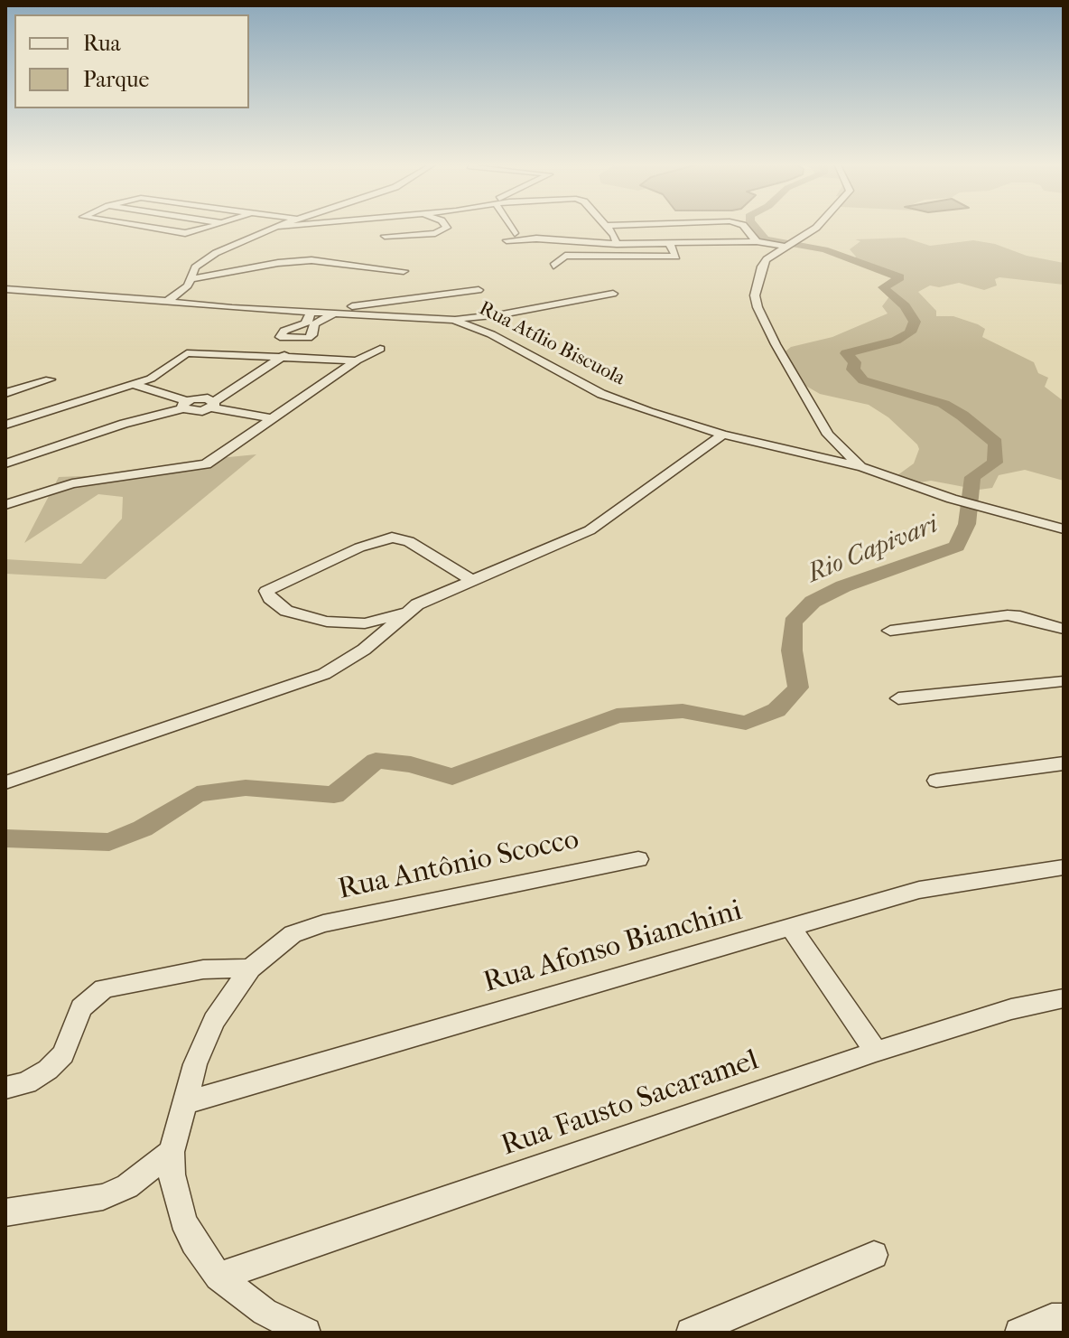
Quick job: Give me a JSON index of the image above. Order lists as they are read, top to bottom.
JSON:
{
  "streets": {
    "street": [
      "Rua Atílio Biscuola",
      "Rua Antônio Scocco",
      "Rua Afonso Bianchini",
      "Rua Fausto Sacaramel"
    ]
  },
  "water": ["Rio Capivari"],
  "legend": ["Rua", "Parque"]
}
